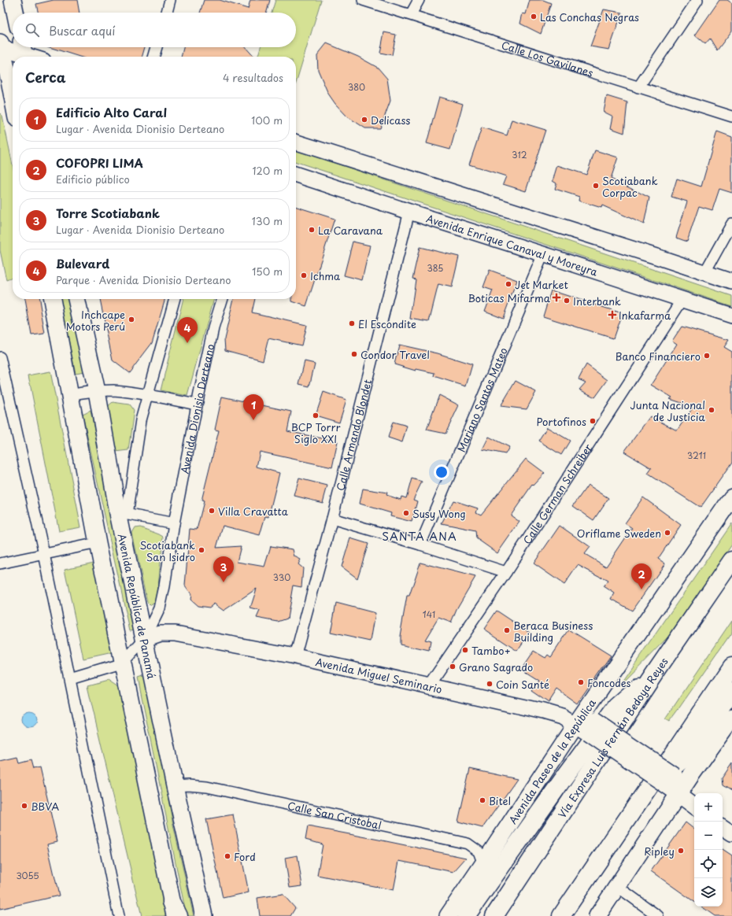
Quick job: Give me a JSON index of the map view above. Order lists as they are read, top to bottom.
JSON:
{
  "streets": {
    "highway": ["Vía Expresa Luis Fernán Bedoya Reyes"],
    "main road": ["Avenida República de Panamá", "Avenida Paseo de la República"],
    "street": [
      "Calle Los Gavilanes",
      "Avenida Enrique Canaval y Moreyra",
      "Mariano Santos Mateo",
      "Avenida Dionisio Derteano",
      "Calle Armando Blondet",
      "Calle German Schreiber",
      "Avenida Miguel Seminario",
      "Calle San Cristobal"
    ]
  },
  "crossings": [
    ["Avenida Enrique Canaval y Moreyra", "Mariano Santos Mateo"],
    ["Avenida Enrique Canaval y Moreyra", "Calle Armando Blondet"],
    ["Avenida Enrique Canaval y Moreyra", "Calle German Schreiber"],
    ["Avenida Dionisio Derteano", "Avenida República de Panamá"],
    ["Avenida Dionisio Derteano", "Avenida Miguel Seminario"],
    ["Calle Armando Blondet", "Avenida Miguel Seminario"],
    ["Calle German Schreiber", "Avenida Miguel Seminario"],
    ["Avenida República de Panamá", "Avenida Miguel Seminario"],
    ["Avenida República de Panamá", "Calle San Cristobal"],
    ["Avenida Miguel Seminario", "Avenida Paseo de la República"],
    ["Avenida Paseo de la República", "Calle San Cristobal"]
  ],
  "districts": ["SANTA ANA"],
  "places": {
    "other": [
      "Las Conchas Negras",
      "Delicass",
      "Scotiabank Corpac",
      "La Caravana",
      "Ichma",
      "Jet Market",
      "Interbank",
      "Inchcape Motors Perú",
      "El Escondite",
      "Condor Travel",
      "Banco Financiero",
      "Junta Nacional de Justicia",
      "BCP Torrr Siglo XXI",
      "Portofinos",
      "Villa Cravatta",
      "Susy Wong",
      "Oriflame Sweden",
      "Scotiabank San Isidro",
      "Beraca Business Building",
      "Tambo+",
      "Grano Sagrado",
      "Foncodes",
      "Coin Santé",
      "Bitel",
      "BBVA",
      "Ripley",
      "Ford"
    ],
    "health": ["Boticas Mifarma", "Inkafarma"]
  },
  "house_numbers": [
    "380",
    "312",
    "385",
    "3211",
    "330",
    "141",
    "3055"
  ],
  "page": {
    "search": "Buscar aquí",
    "heading": ["Cerca", "4 resultados"],
    "list": [
      {
        "mark": "1",
        "name": "Edificio Alto Caral",
        "note": "Lugar · Avenida Dionisio Derteano",
        "value": "100 m"
      },
      {
        "mark": "2",
        "name": "COFOPRI LIMA",
        "note": "Edificio público",
        "value": "120 m"
      },
      {
        "mark": "3",
        "name": "Torre Scotiabank",
        "note": "Lugar · Avenida Dionisio Derteano",
        "value": "130 m"
      },
      {
        "mark": "4",
        "name": "Bulevard",
        "note": "Parque · Avenida Dionisio Derteano",
        "value": "150 m"
      }
    ],
    "pins": [
      "4",
      "1",
      "3",
      "2"
    ],
    "map_buttons": ["+", "−"]
  }
}
